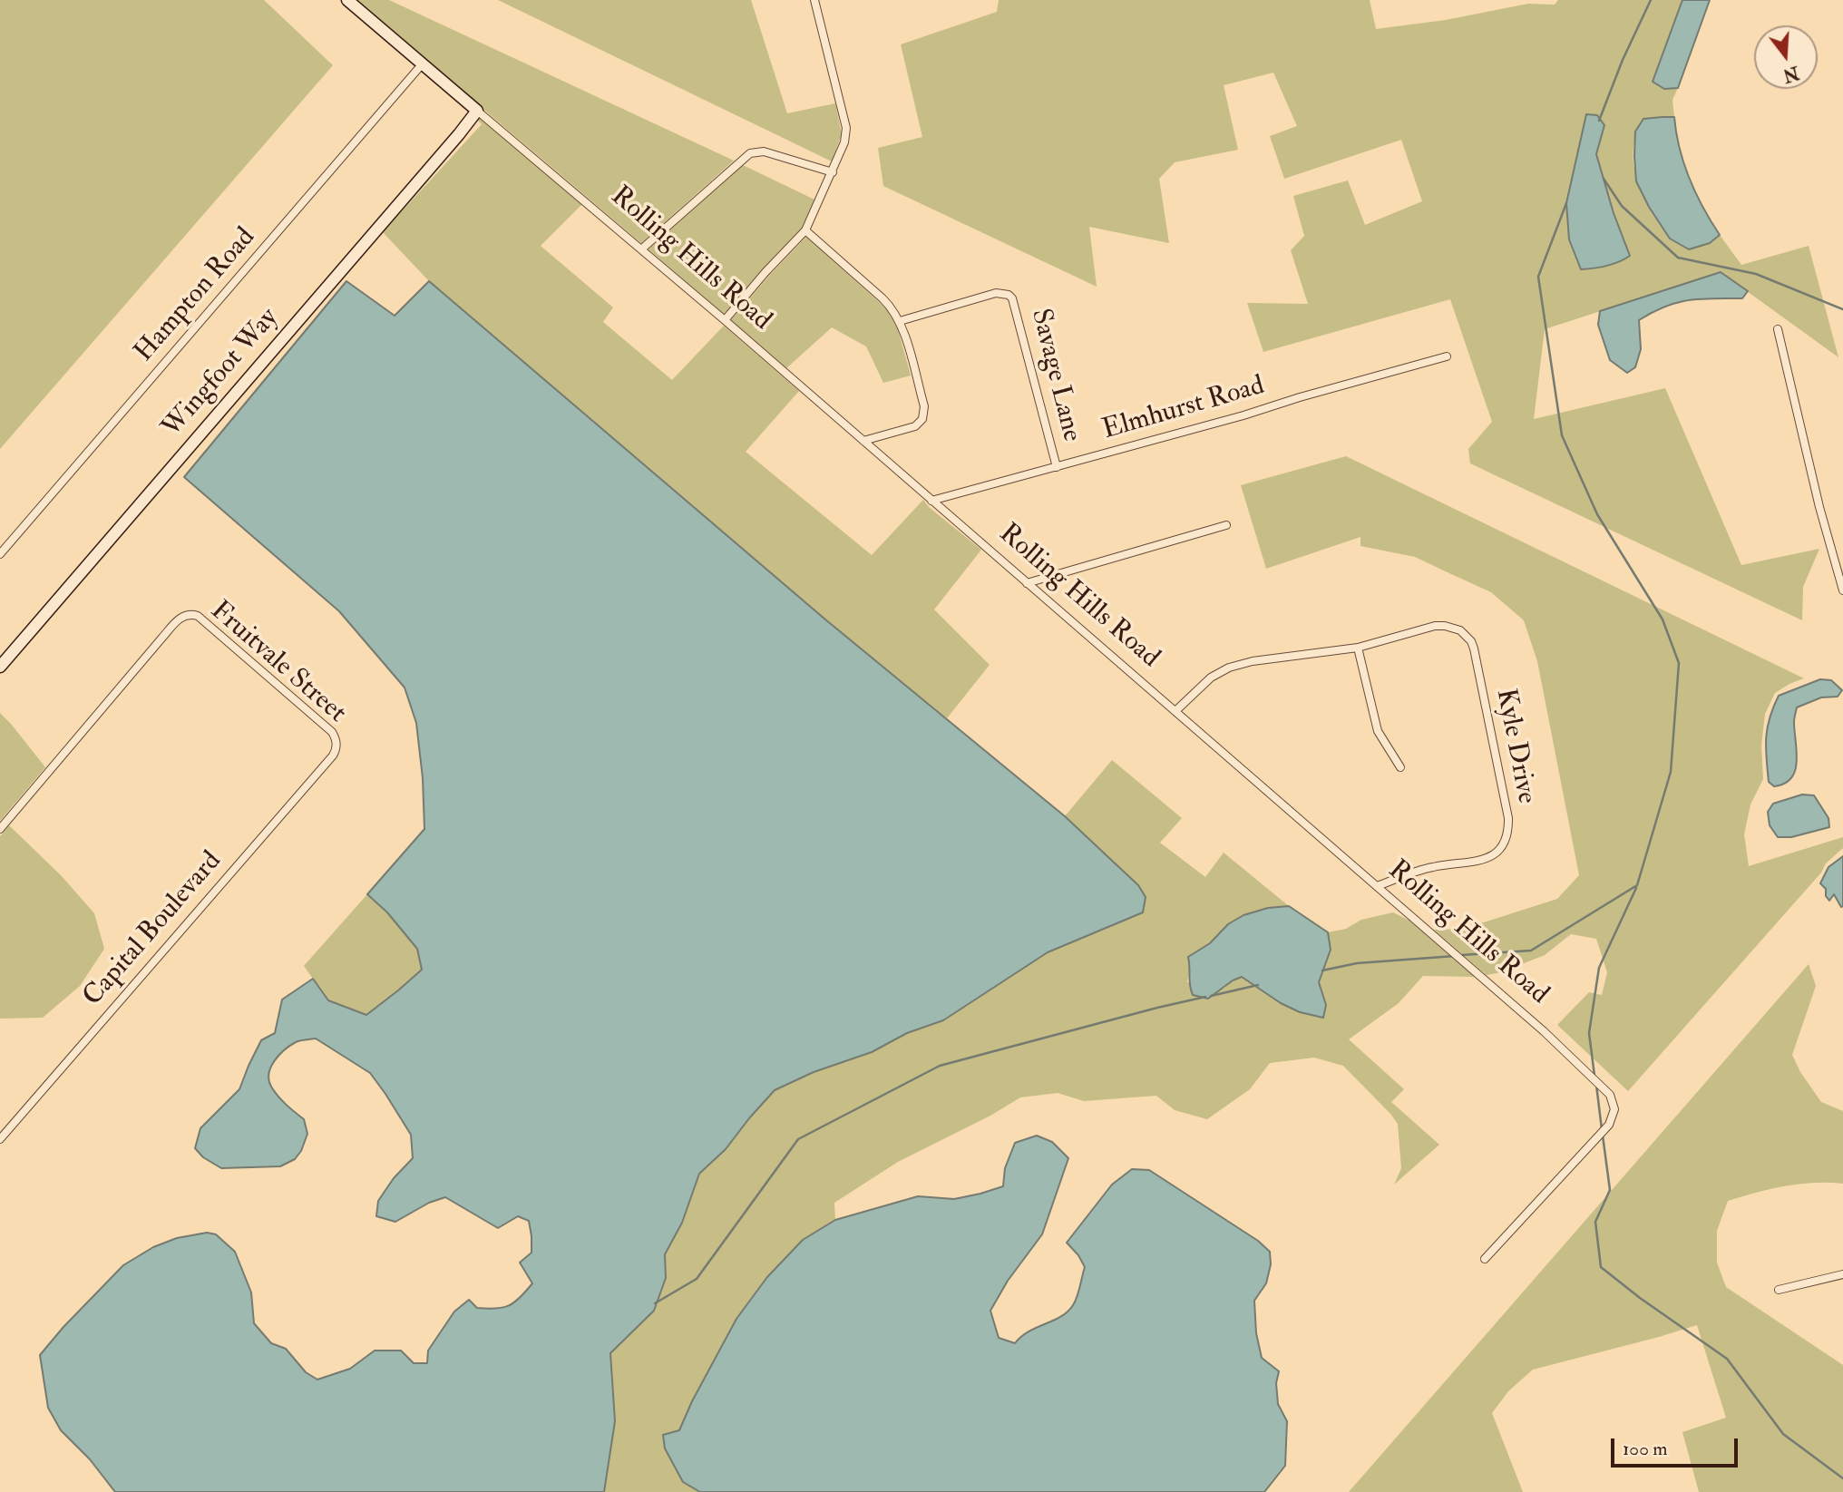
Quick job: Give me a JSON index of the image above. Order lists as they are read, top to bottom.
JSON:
{
  "streets": {
    "street": [
      "Rolling Hills Road",
      "Hampton Road",
      "Wingfoot Way",
      "Savage Lane",
      "Elmhurst Road",
      "Fruitvale Street",
      "Kyle Drive",
      "Capital Boulevard"
    ]
  },
  "crossings": [
    ["Rolling Hills Road", "Hampton Road"],
    ["Rolling Hills Road", "Wingfoot Way"],
    ["Rolling Hills Road", "Elmhurst Road"],
    ["Rolling Hills Road", "Kyle Drive"],
    ["Savage Lane", "Elmhurst Road"],
    ["Fruitvale Street", "Capital Boulevard"]
  ],
  "scale_bar": "100 m",
  "north": "bottom"
}
